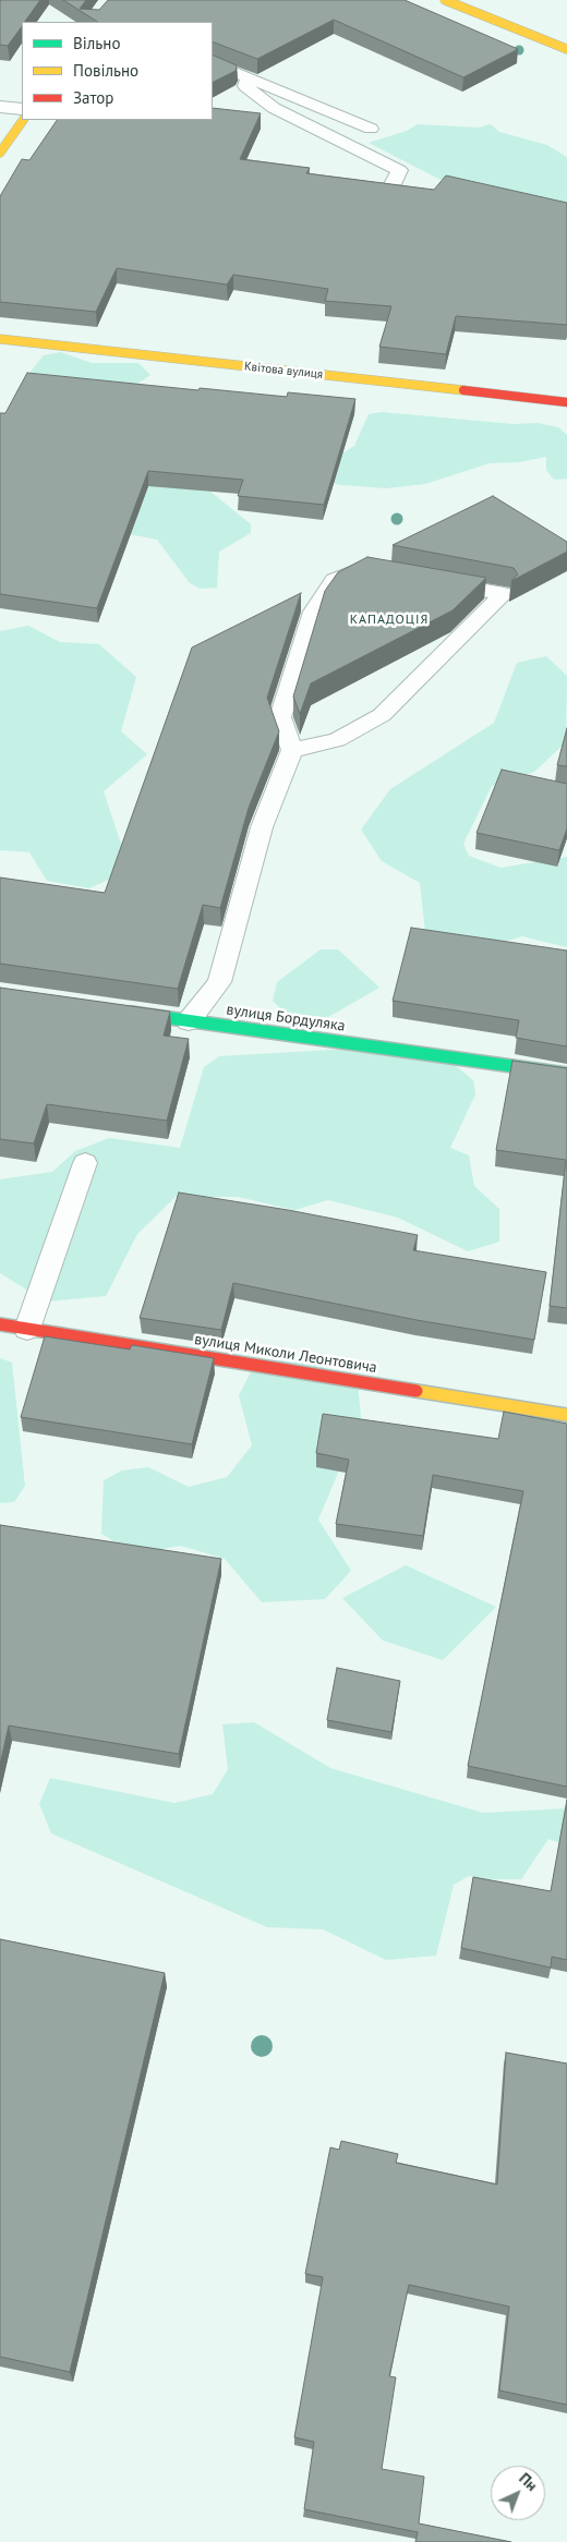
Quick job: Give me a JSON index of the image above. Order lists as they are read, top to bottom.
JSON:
{
  "streets": {
    "street": ["Квітова вулиця", "вулиця Бордуляка", "вулиця Миколи Леонтовича"]
  },
  "districts": ["КАПАДОЦІЯ"],
  "legend": ["Вільно", "Повільно", "Затор"],
  "north": "top right"
}
